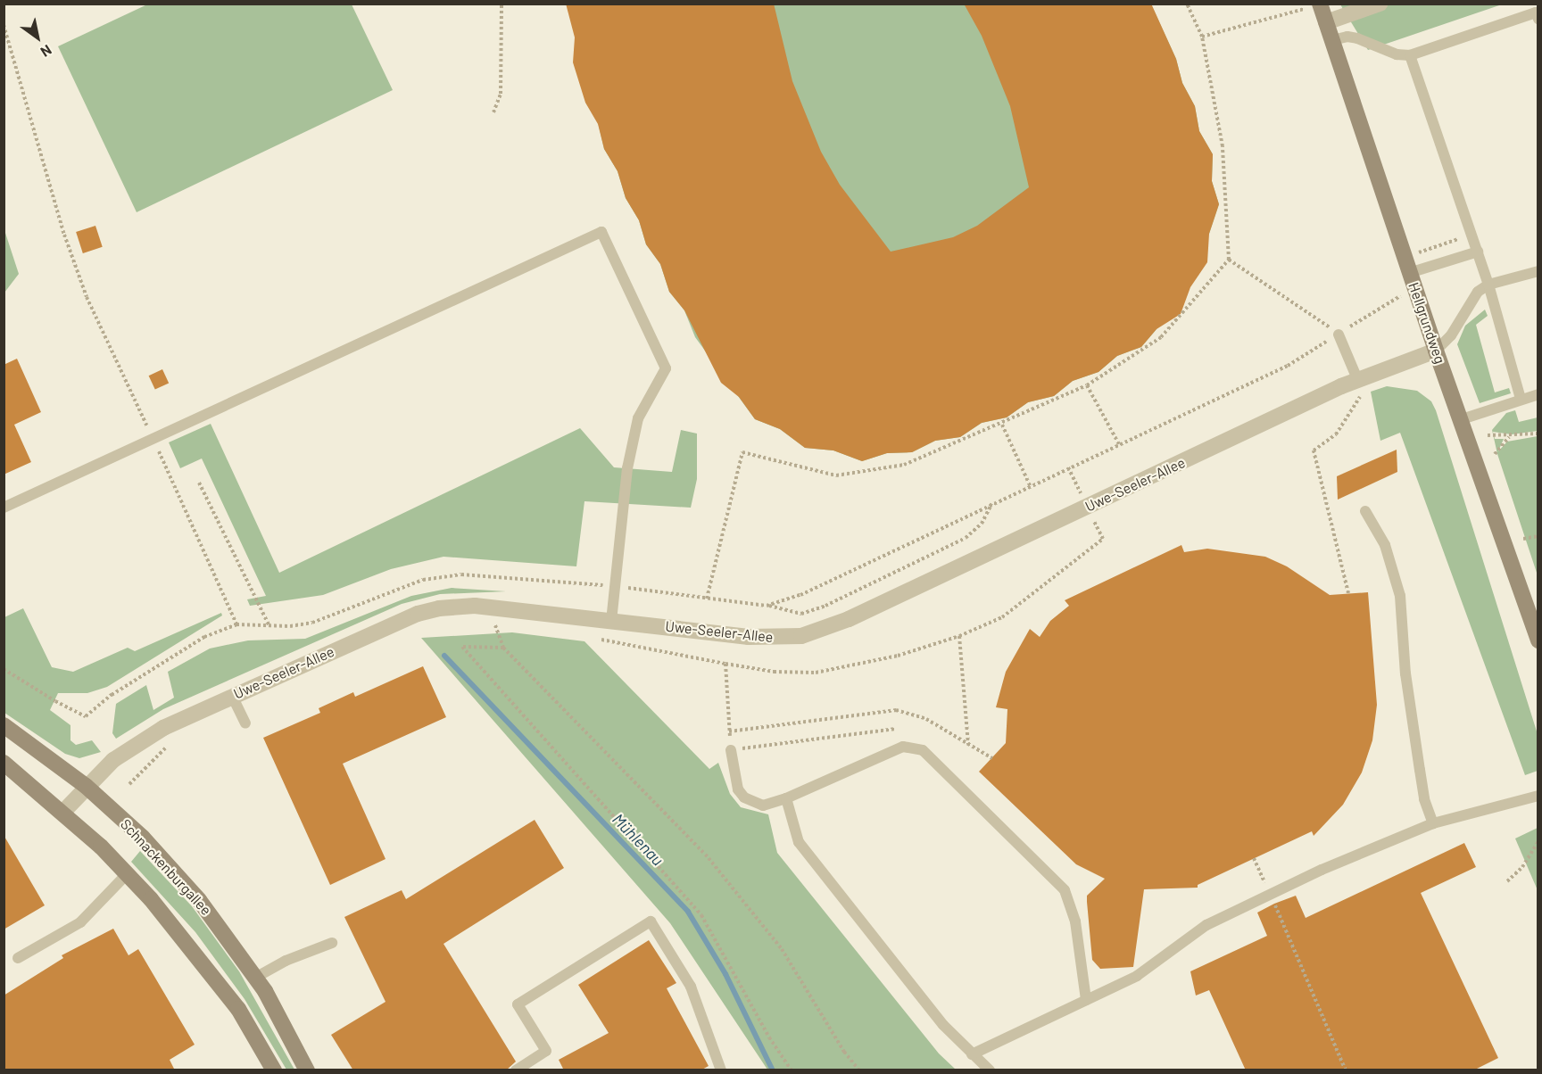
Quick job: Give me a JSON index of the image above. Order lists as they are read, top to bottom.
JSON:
{
  "streets": {
    "main road": ["Hellgrundweg", "Schnackenburgallee"],
    "street": ["Uwe-Seeler-Allee"]
  },
  "crossings": [
    ["Hellgrundweg", "Uwe-Seeler-Allee"],
    ["Uwe-Seeler-Allee", "Schnackenburgallee"]
  ],
  "water": ["Mühlenau"],
  "north": "bottom right"
}
